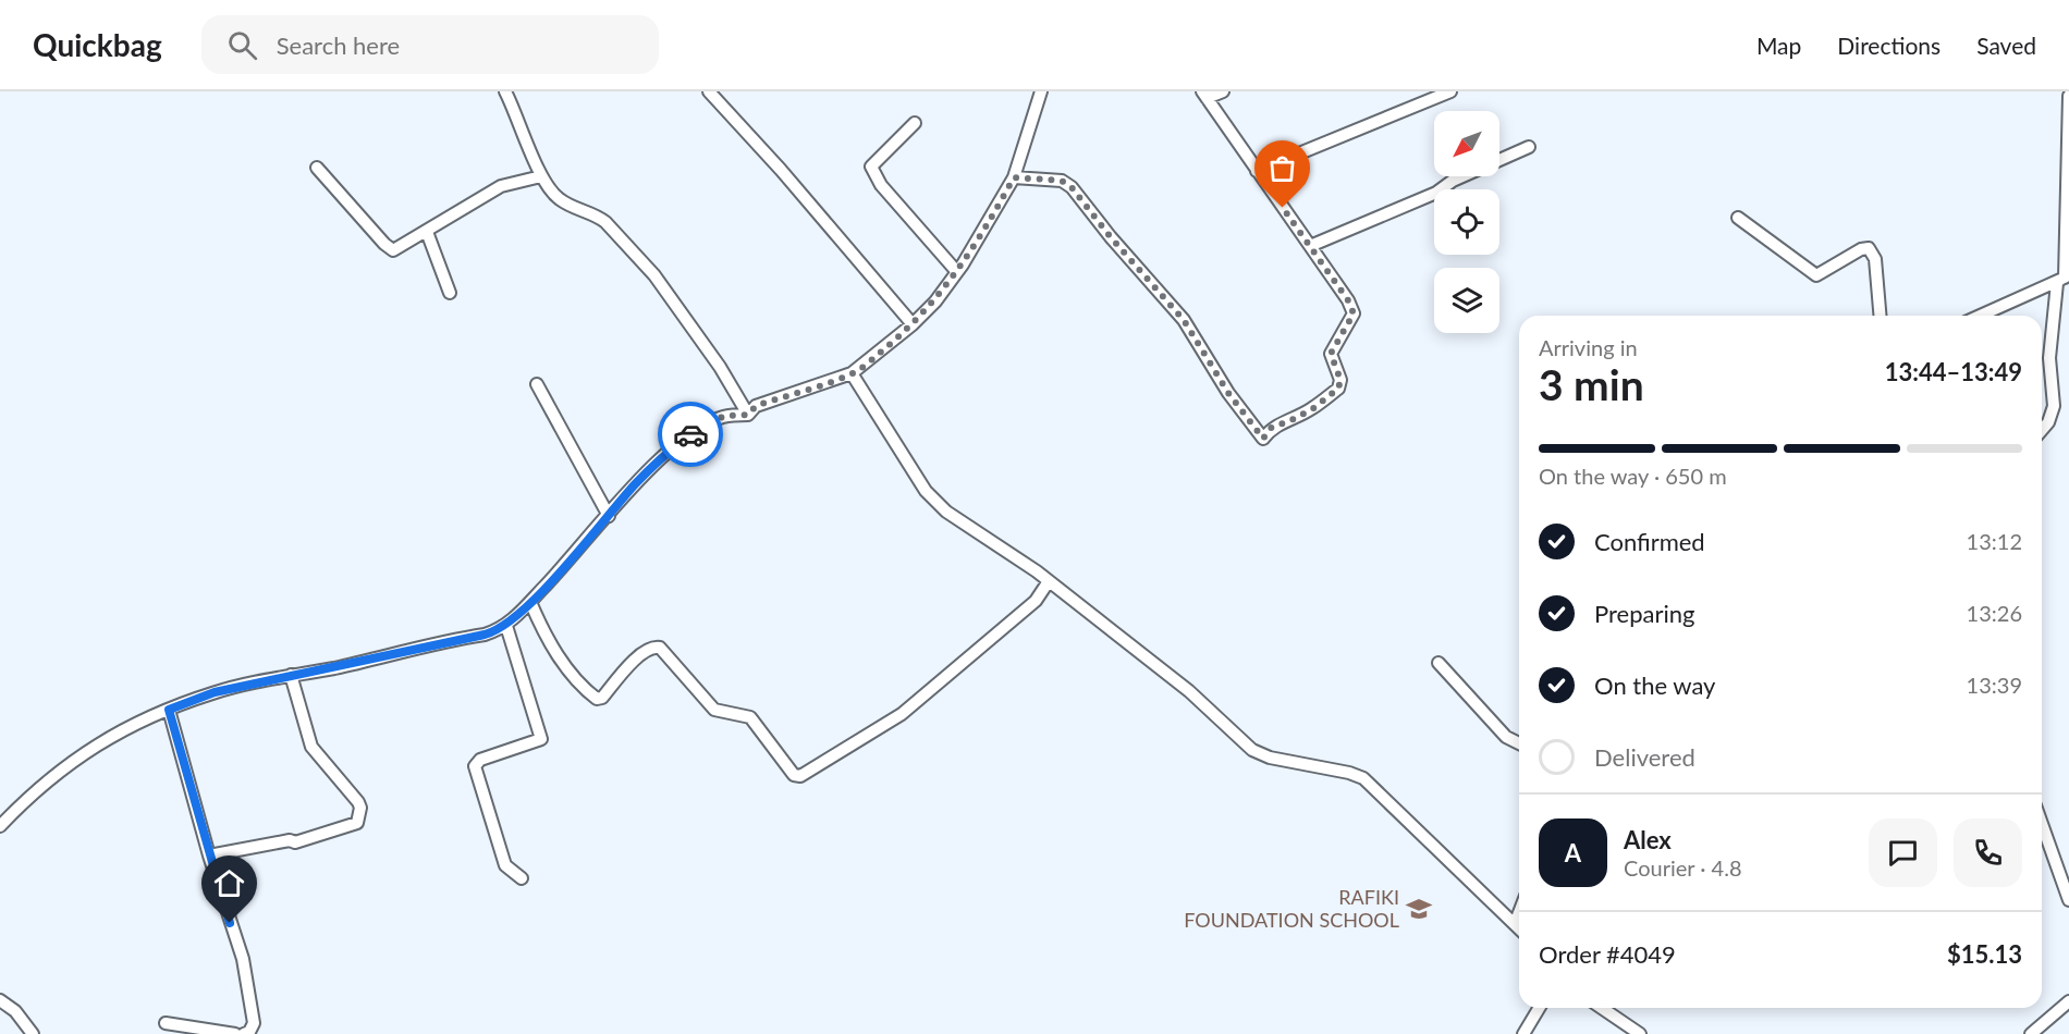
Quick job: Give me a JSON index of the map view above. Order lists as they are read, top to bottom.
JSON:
{
  "places": {
    "school or university": ["RAFIKI FOUNDATION SCHOOL"]
  },
  "north": "bottom left",
  "page": {
    "header": "Quickbag",
    "search": "Search here",
    "nav": ["Map", "Directions", "Saved"],
    "heading": ["3 min", "Arriving in", "13:44–13:49"],
    "panel": [
      "Alex",
      "Courier · 4.8",
      "Order #4049",
      "$15.13"
    ],
    "bar": "On the way · 650 m",
    "list": [
      ["Confirmed", "13:12"],
      ["Preparing", "13:26"],
      ["On the way", "13:39"],
      "Delivered"
    ],
    "round": "A"
  }
}
